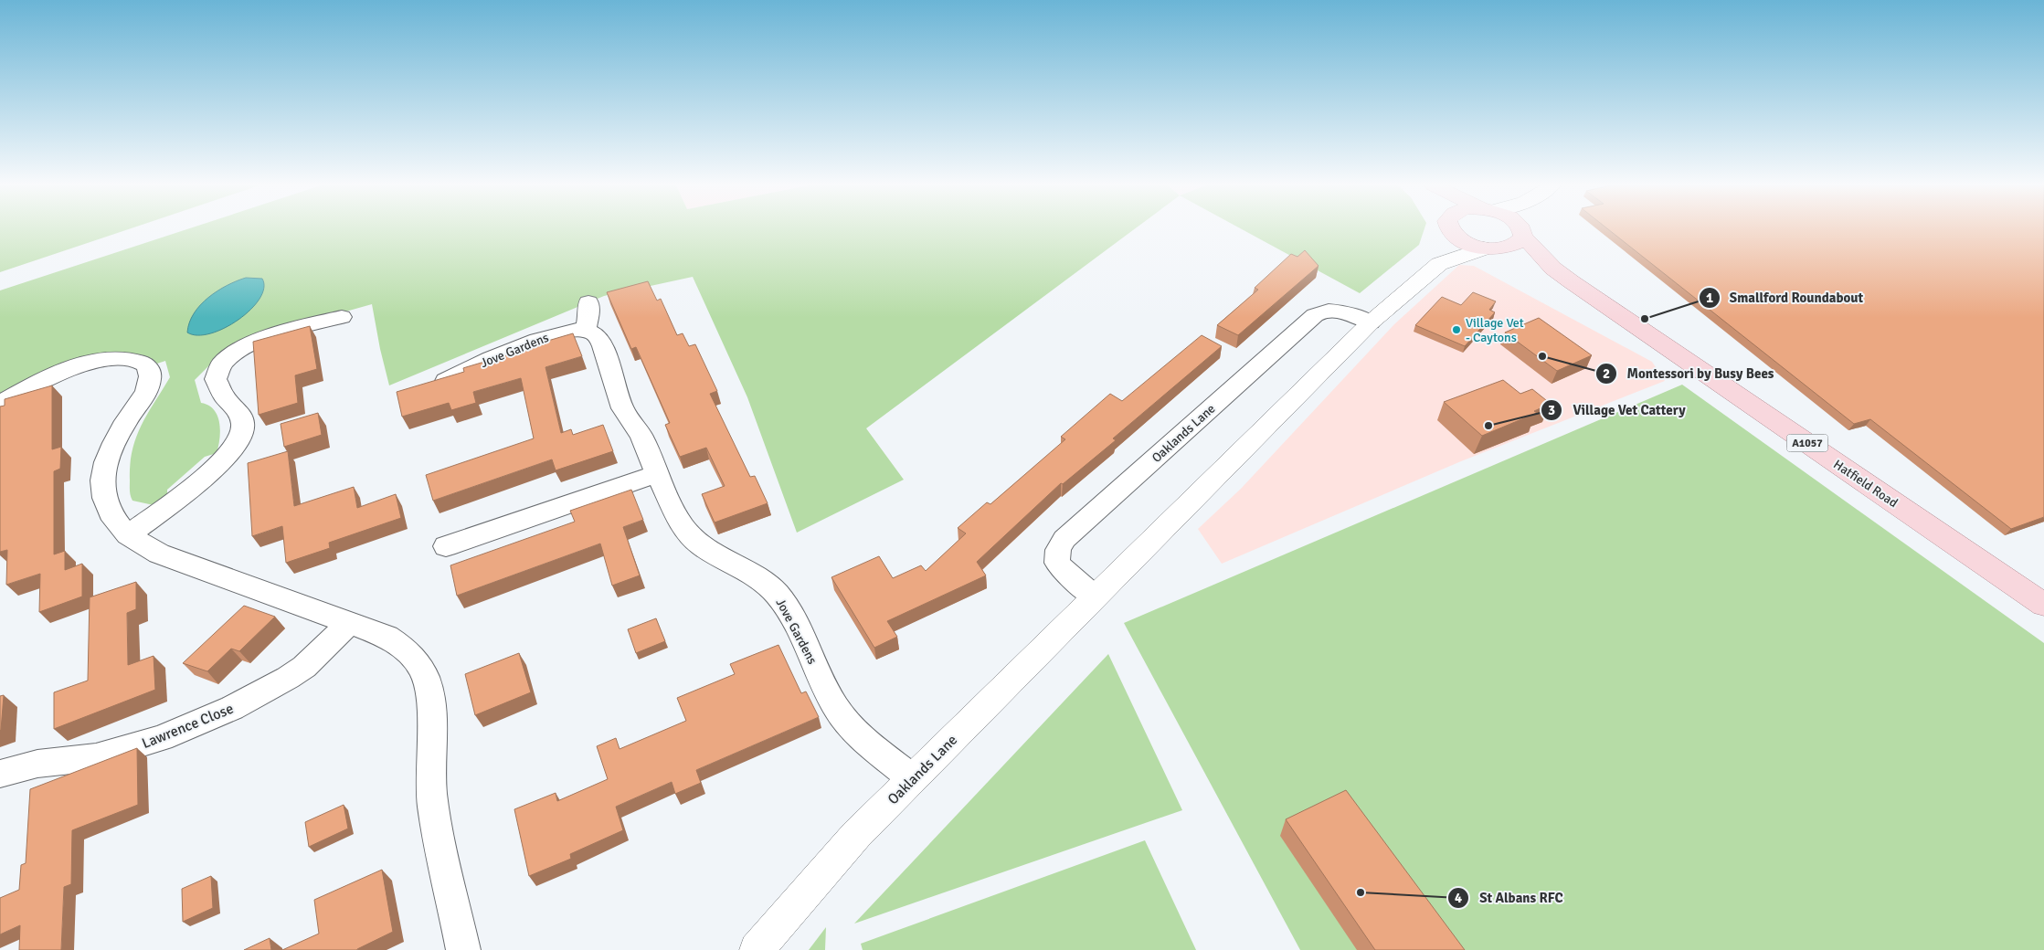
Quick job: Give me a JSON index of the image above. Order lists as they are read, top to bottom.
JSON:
{
  "streets": {
    "main road": ["A1057", "Hatfield Road"],
    "street": ["Jove Gardens", "Oaklands Lane", "Lawrence Close"]
  },
  "crossings": [
    ["Jove Gardens", "Oaklands Lane"],
    ["Oaklands Lane", "Hatfield Road"]
  ],
  "places": [
    "Smallford Roundabout",
    "Village Vet - Caytons",
    "Montessori by Busy Bees",
    "Village Vet Cattery",
    "St Albans RFC"
  ]
}
